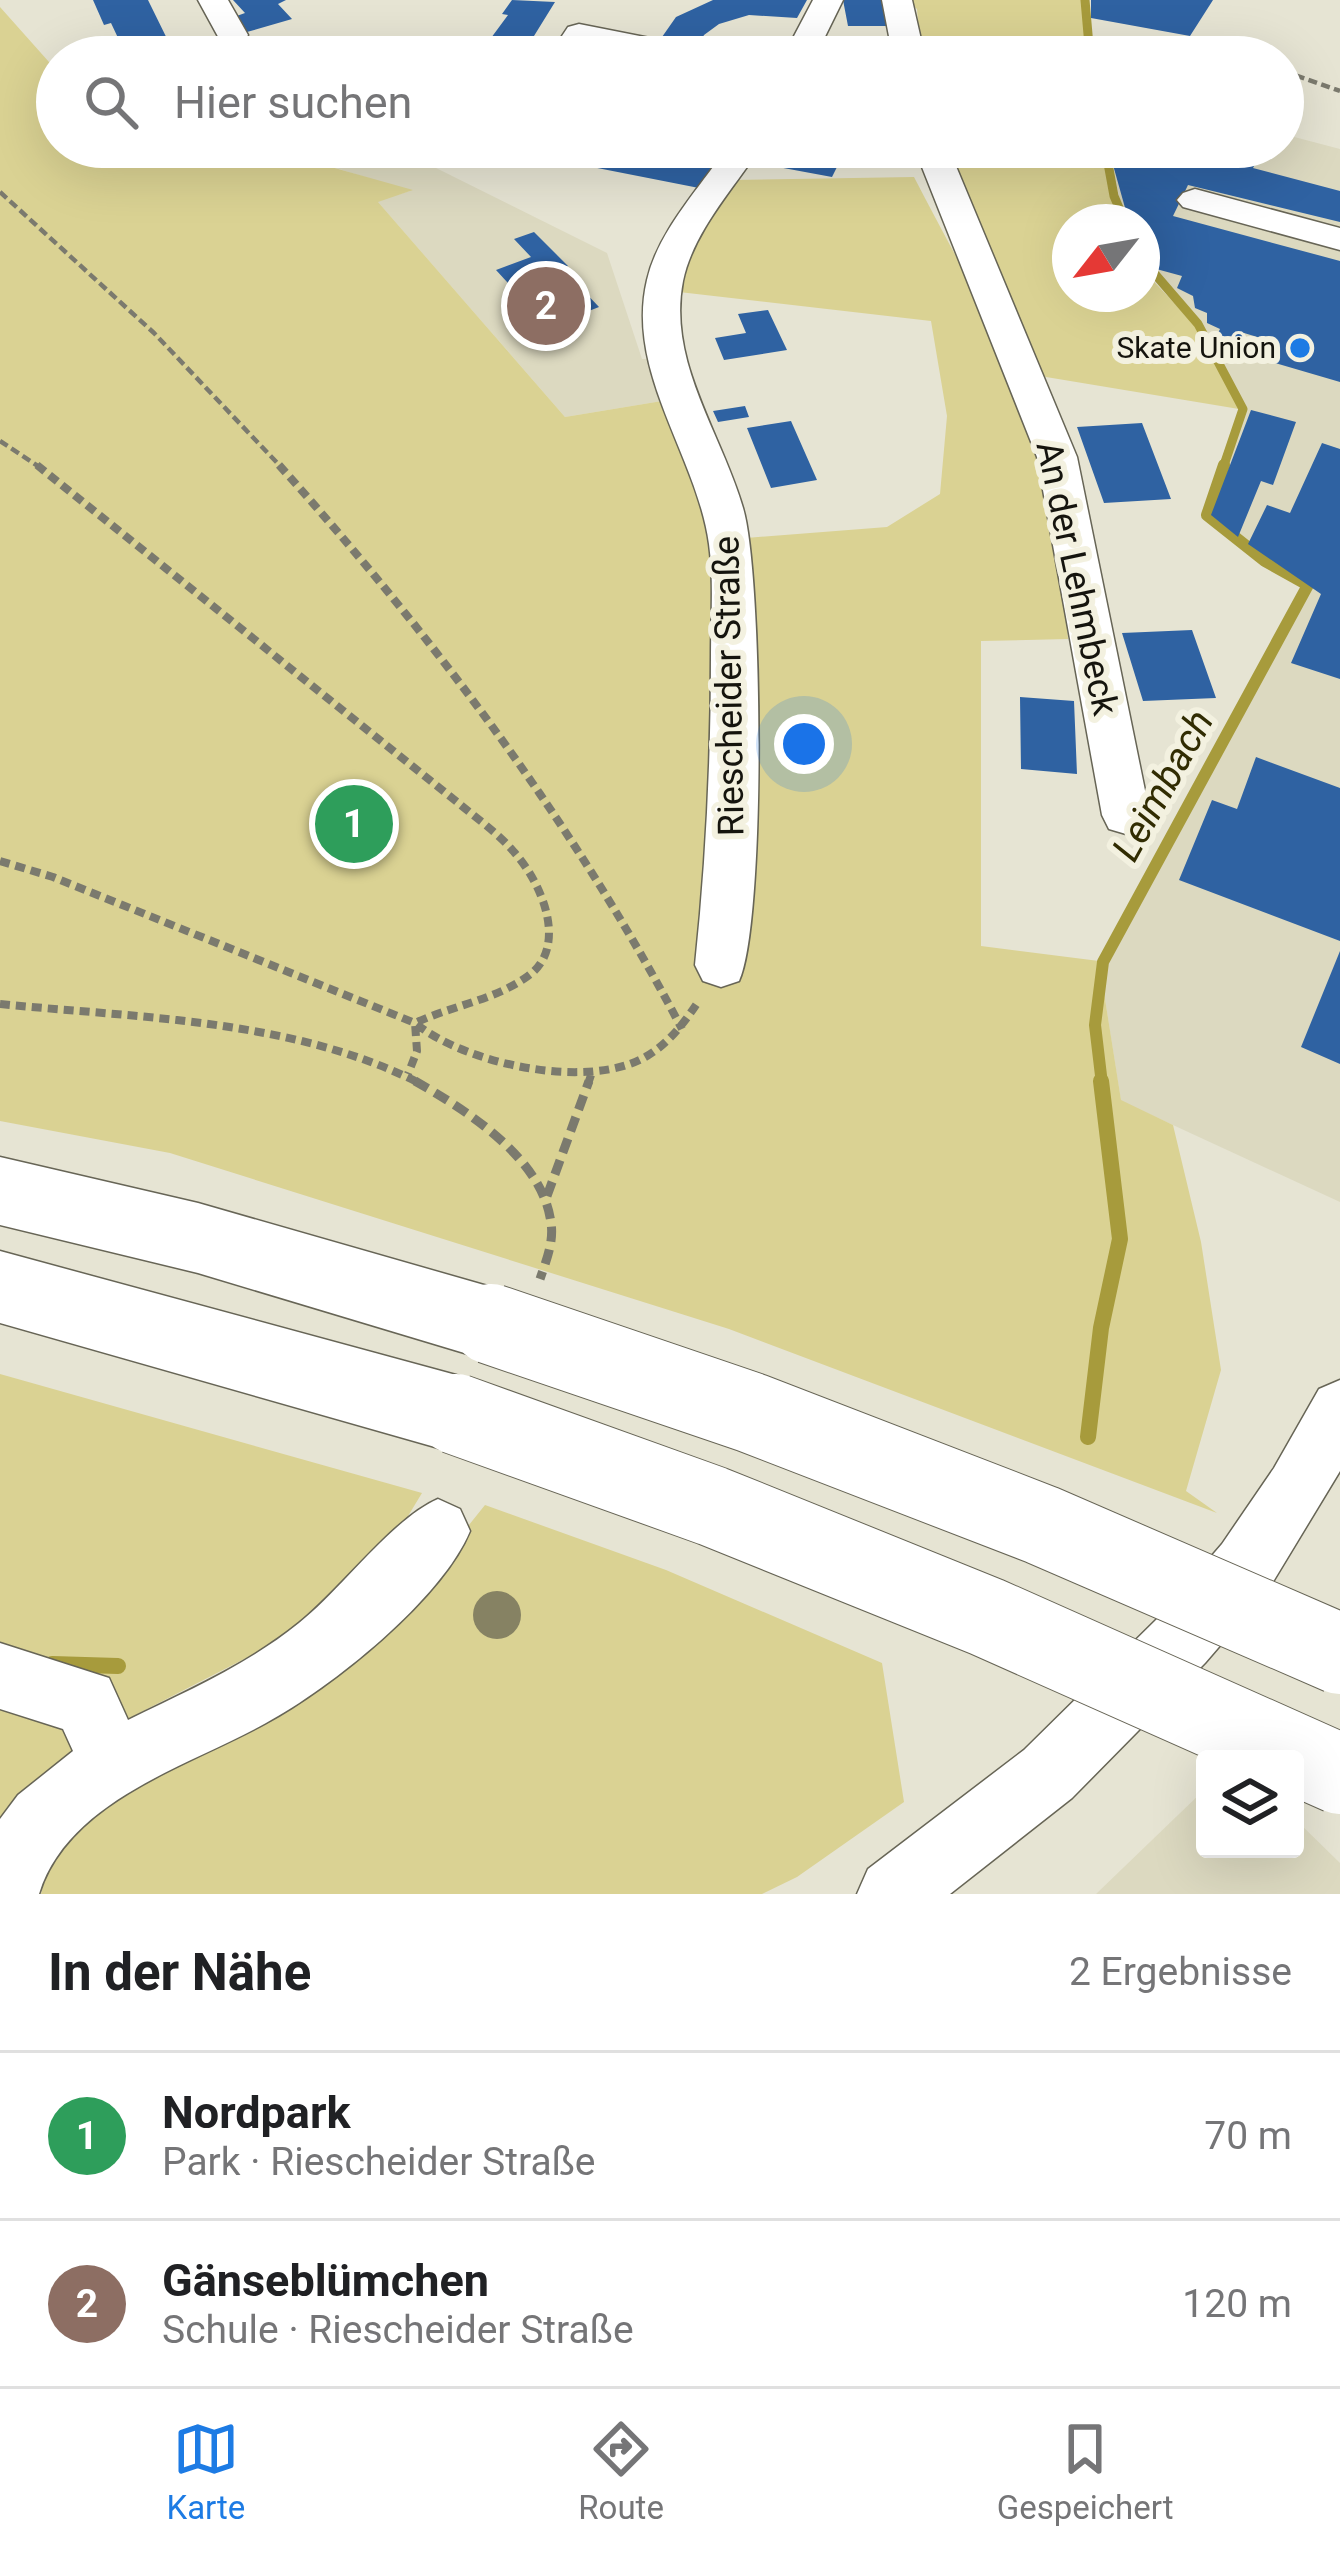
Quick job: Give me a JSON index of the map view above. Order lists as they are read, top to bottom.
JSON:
{
  "streets": {
    "street": ["An der Lehmbeck", "Riescheider Straße"]
  },
  "water": ["Leimbach"],
  "places": ["Skate Union"],
  "north": "bottom left",
  "page": {
    "search": "Hier suchen",
    "pins": ["2", "1"],
    "heading": ["In der Nähe", "2 Ergebnisse"],
    "list": [
      {
        "mark": "1",
        "name": "Nordpark",
        "note": "Park · Riescheider Straße",
        "value": "70 m"
      },
      {
        "mark": "2",
        "name": "Gänseblümchen",
        "note": "Schule · Riescheider Straße",
        "value": "120 m"
      }
    ],
    "nav": ["Karte", "Route", "Gespeichert"]
  }
}
